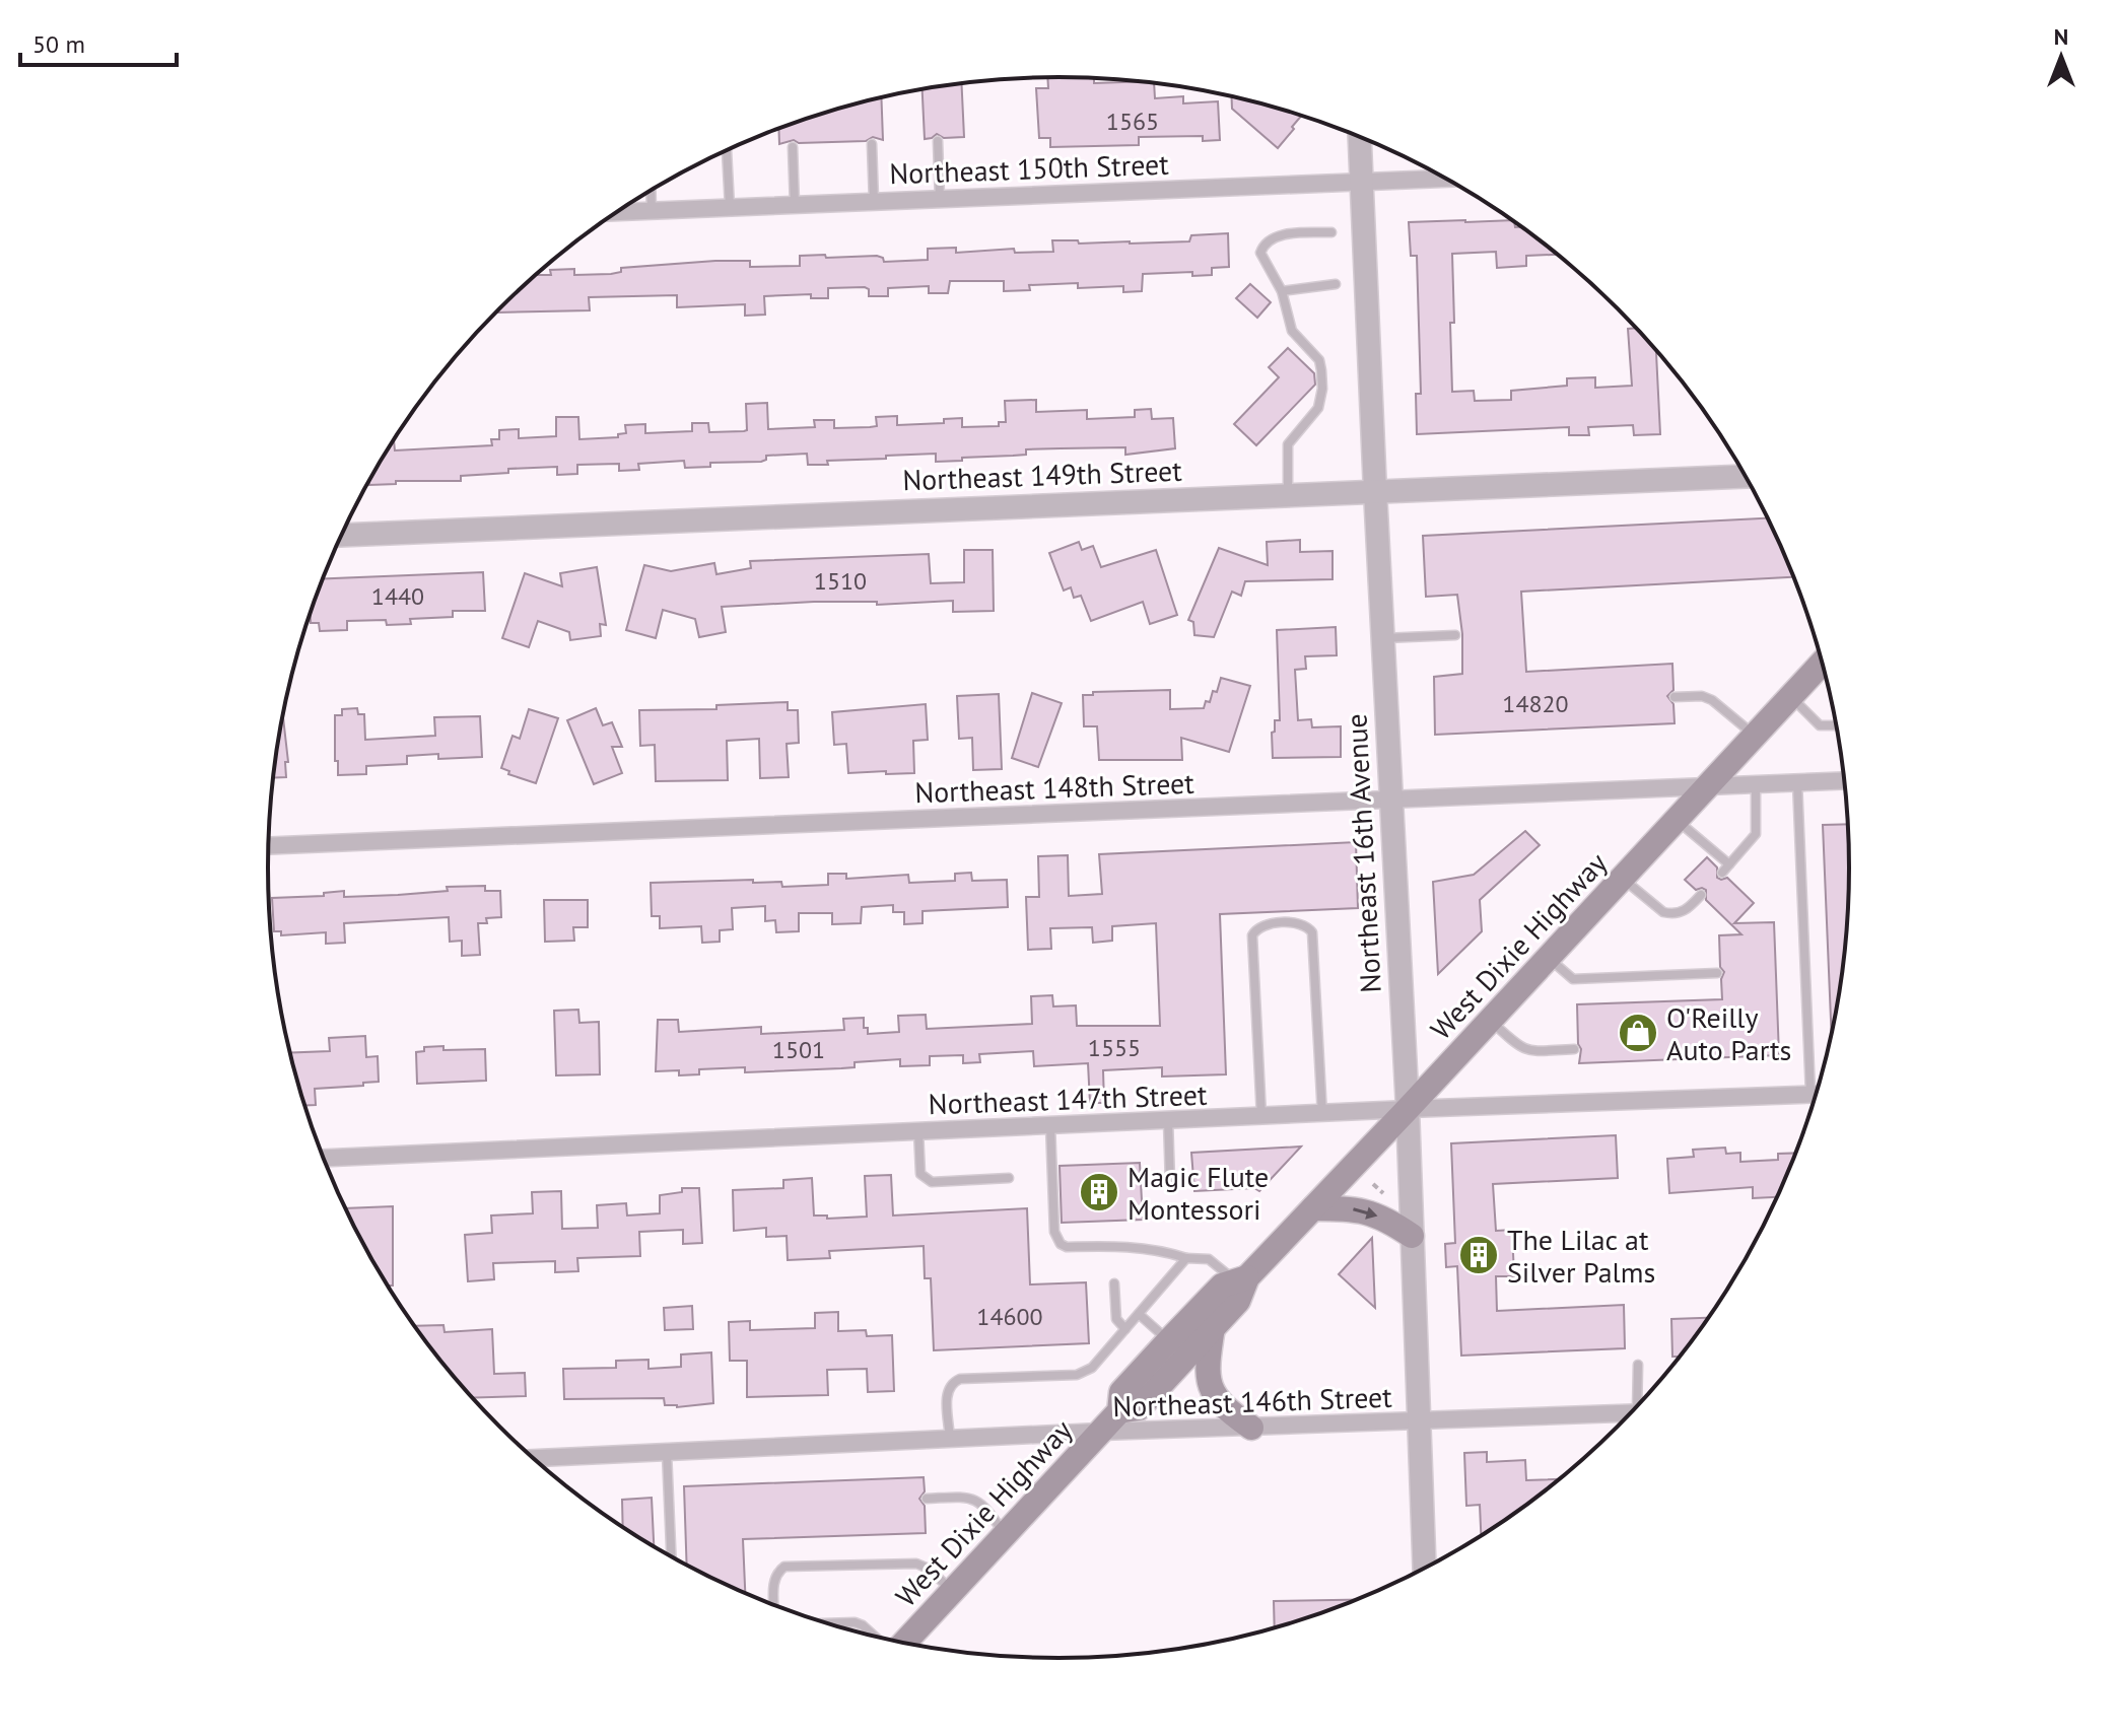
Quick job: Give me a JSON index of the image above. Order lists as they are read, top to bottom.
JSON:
{
  "streets": {
    "main road": ["West Dixie Highway"],
    "street": [
      "Northeast 150th Street",
      "Northeast 149th Street",
      "Northeast 148th Street",
      "Northeast 16th Avenue",
      "Northeast 147th Street",
      "Northeast 146th Street"
    ]
  },
  "crossings": [
    ["Northeast 150th Street", "Northeast 16th Avenue"],
    ["Northeast 149th Street", "Northeast 16th Avenue"],
    ["Northeast 148th Street", "Northeast 16th Avenue"],
    ["Northeast 148th Street", "West Dixie Highway"],
    ["Northeast 16th Avenue", "West Dixie Highway"],
    ["Northeast 16th Avenue", "Northeast 147th Street"],
    ["Northeast 16th Avenue", "Northeast 146th Street"],
    ["West Dixie Highway", "Northeast 147th Street"],
    ["West Dixie Highway", "Northeast 146th Street"]
  ],
  "places": {
    "shop": ["O'Reilly Auto Parts"],
    "building": ["Magic Flute Montessori", "The Lilac at Silver Palms"]
  },
  "house_numbers": [
    "1565",
    "1510",
    "1440",
    "14820",
    "1555",
    "1501",
    "14600"
  ],
  "scale_bar": "50 m",
  "north": "top"
}
